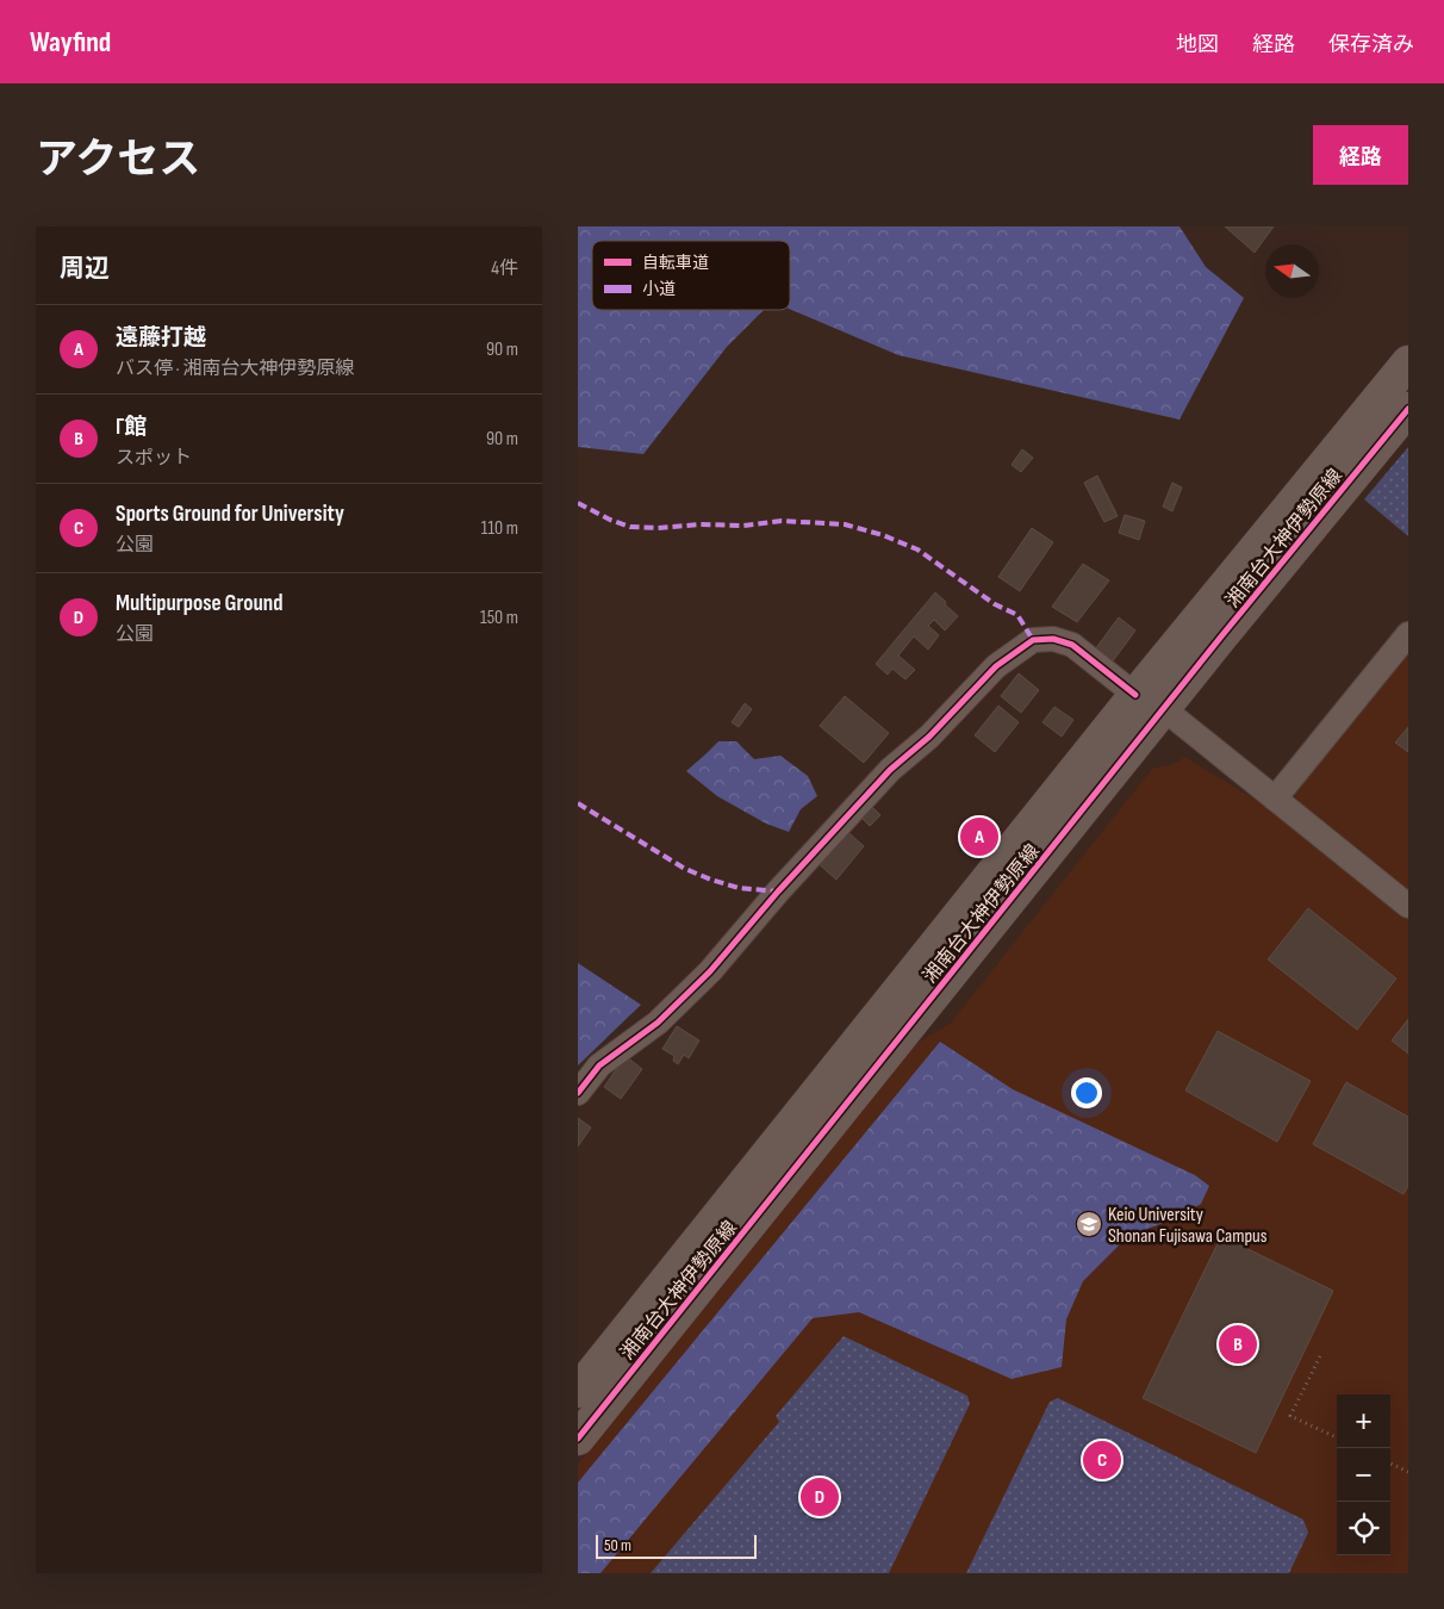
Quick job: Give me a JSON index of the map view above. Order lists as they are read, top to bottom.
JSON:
{
  "streets": {
    "street": ["湘南台大神伊勢原線"]
  },
  "places": {
    "school or university": ["Keio University Shonan Fujisawa Campus"]
  },
  "legend": ["自転車道", "小道"],
  "scale_bar": "50 m",
  "north": "left",
  "page": {
    "header": "Wayfind",
    "nav": ["地図", "経路", "保存済み"],
    "title": "アクセス",
    "buttons": "経路",
    "heading": ["周辺", "4件"],
    "list": [
      {
        "mark": "A",
        "name": "遠藤打越",
        "note": "バス停 · 湘南台大神伊勢原線",
        "value": "90 m"
      },
      {
        "mark": "B",
        "name": "Γ館",
        "note": "スポット",
        "value": "90 m"
      },
      {
        "mark": "C",
        "name": "Sports Ground for University",
        "note": "公園",
        "value": "110 m"
      },
      {
        "mark": "D",
        "name": "Multipurpose Ground",
        "note": "公園",
        "value": "150 m"
      }
    ],
    "pins": [
      "A",
      "B",
      "C",
      "D"
    ],
    "map_buttons": ["+", "−"],
    "scale": "50 m"
  }
}
